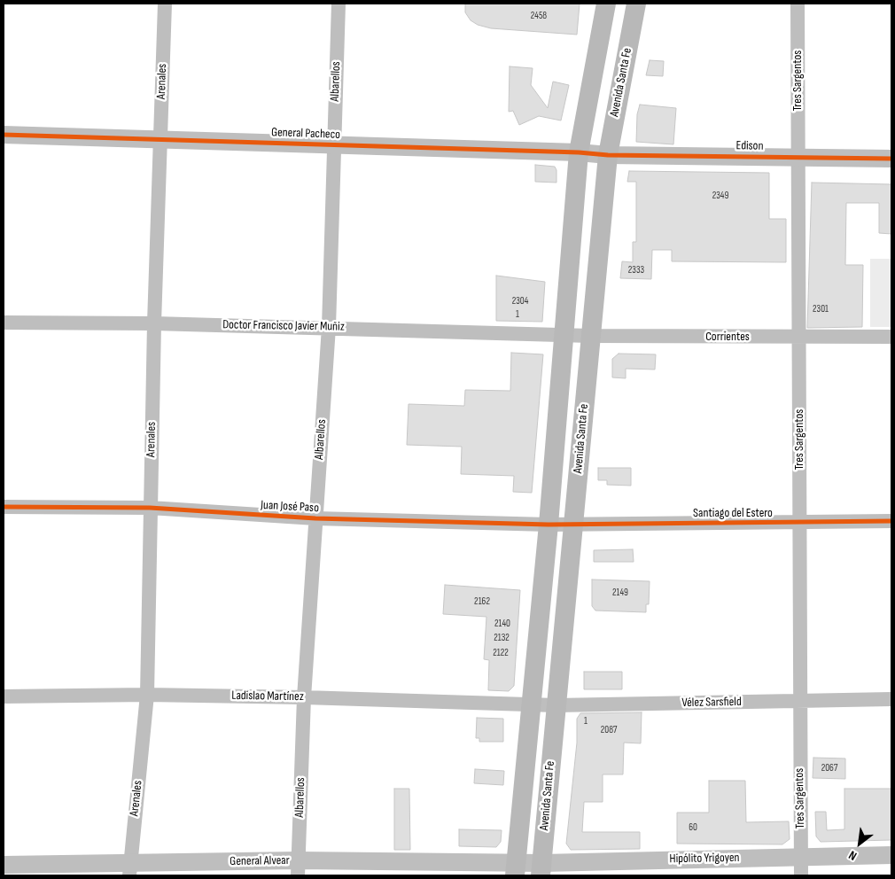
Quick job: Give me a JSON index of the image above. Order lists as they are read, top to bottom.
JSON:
{
  "streets": {
    "main road": ["Avenida Santa Fe"],
    "street": [
      "Tres Sargentos",
      "Arenales",
      "Albarellos",
      "General Pacheco",
      "Edison",
      "Doctor Francisco Javier Muñiz",
      "Corrientes",
      "Juan José Paso",
      "Santiago del Estero",
      "Ladislao Martínez",
      "Vélez Sarsfield",
      "Hipólito Yrigoyen",
      "General Alvear"
    ]
  },
  "crossings": [
    ["Tres Sargentos", "Edison"],
    ["Tres Sargentos", "Corrientes"],
    ["Tres Sargentos", "Santiago del Estero"],
    ["Tres Sargentos", "Vélez Sarsfield"],
    ["Tres Sargentos", "Hipólito Yrigoyen"],
    ["Arenales", "General Pacheco"],
    ["Arenales", "Doctor Francisco Javier Muñiz"],
    ["Arenales", "Juan José Paso"],
    ["Arenales", "Ladislao Martínez"],
    ["Arenales", "General Alvear"],
    ["Albarellos", "General Pacheco"],
    ["Albarellos", "Doctor Francisco Javier Muñiz"],
    ["Albarellos", "Juan José Paso"],
    ["Albarellos", "Ladislao Martínez"],
    ["Albarellos", "General Alvear"],
    ["Avenida Santa Fe", "General Pacheco"],
    ["Avenida Santa Fe", "Edison"],
    ["Avenida Santa Fe", "Doctor Francisco Javier Muñiz"],
    ["Avenida Santa Fe", "Corrientes"],
    ["Avenida Santa Fe", "Juan José Paso"],
    ["Avenida Santa Fe", "Santiago del Estero"],
    ["Avenida Santa Fe", "Ladislao Martínez"],
    ["Avenida Santa Fe", "Vélez Sarsfield"],
    ["Avenida Santa Fe", "Hipólito Yrigoyen"],
    ["Avenida Santa Fe", "General Alvear"],
    ["General Pacheco", "Edison"],
    ["Doctor Francisco Javier Muñiz", "Corrientes"],
    ["Juan José Paso", "Santiago del Estero"],
    ["Ladislao Martínez", "Vélez Sarsfield"],
    ["Hipólito Yrigoyen", "General Alvear"]
  ],
  "house_numbers": [
    "2458",
    "2349",
    "2333",
    "2304",
    "2301",
    "1",
    "2149",
    "2162",
    "2140",
    "2132",
    "2122",
    "1",
    "2087",
    "2067",
    "60"
  ],
  "north": "bottom left"
}
